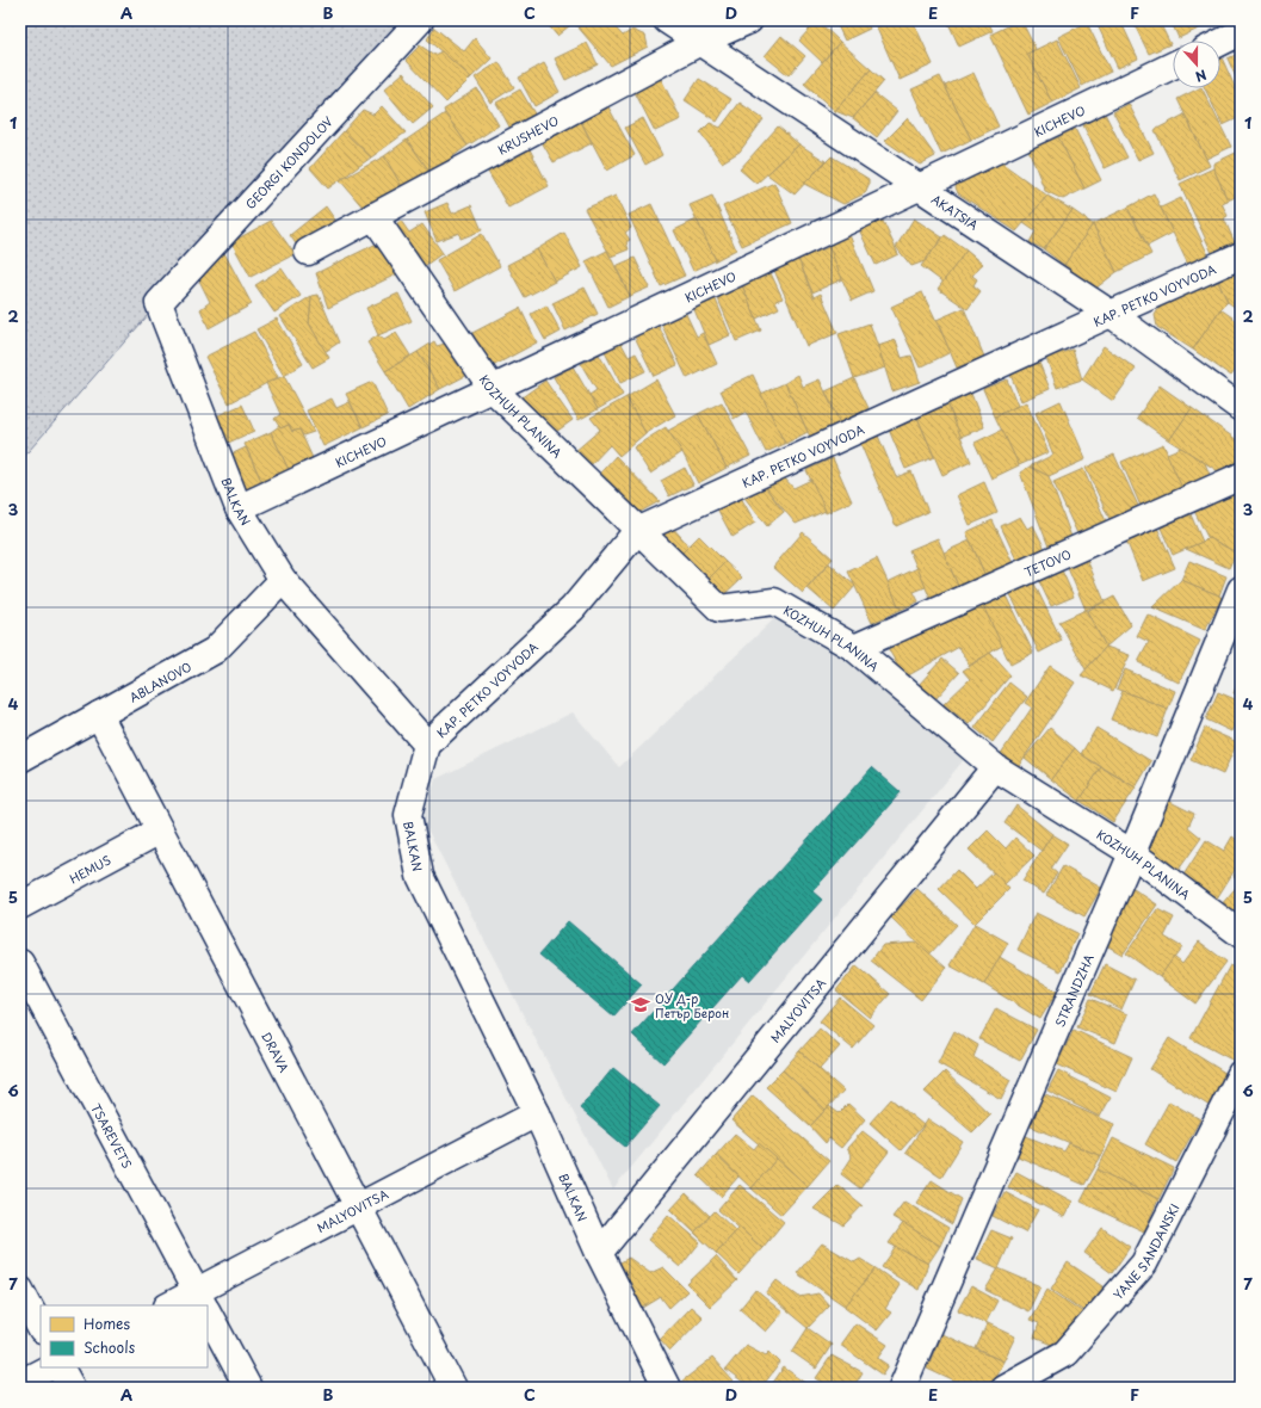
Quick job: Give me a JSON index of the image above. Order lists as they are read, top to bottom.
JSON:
{
  "streets": {
    "street": [
      "KICHEVO",
      "KRUSHEVO",
      "GEORGI KONDOLOV",
      "AKATSIA",
      "KAP. PETKO VOYVODA",
      "KOZHUH PLANINA",
      "BALKAN",
      "TETOVO",
      "ABLANOVO",
      "HEMUS",
      "STRANDZHA",
      "MALYOVITSA",
      "DRAVA",
      "TSAREVETS",
      "YANE SANDANSKI"
    ]
  },
  "crossings": [
    ["KICHEVO", "AKATSIA"],
    ["KICHEVO", "KOZHUH PLANINA"],
    ["KICHEVO", "BALKAN"],
    ["KRUSHEVO", "AKATSIA"],
    ["KRUSHEVO", "KOZHUH PLANINA"],
    ["GEORGI KONDOLOV", "BALKAN"],
    ["AKATSIA", "KAP. PETKO VOYVODA"],
    ["KAP. PETKO VOYVODA", "KOZHUH PLANINA"],
    ["KAP. PETKO VOYVODA", "BALKAN"],
    ["KOZHUH PLANINA", "TETOVO"],
    ["KOZHUH PLANINA", "STRANDZHA"],
    ["KOZHUH PLANINA", "MALYOVITSA"],
    ["BALKAN", "ABLANOVO"],
    ["BALKAN", "MALYOVITSA"],
    ["ABLANOVO", "DRAVA"],
    ["HEMUS", "DRAVA"],
    ["MALYOVITSA", "DRAVA"],
    ["MALYOVITSA", "TSAREVETS"]
  ],
  "places": {
    "school or university": ["ОУ Д-р Петър Берон"]
  },
  "legend": ["Homes", "Schools"],
  "north": "bottom",
  "grid": {
    "columns": [
      "A",
      "B",
      "C",
      "D",
      "E",
      "F"
    ],
    "rows": [
      "1",
      "2",
      "3",
      "4",
      "5",
      "6",
      "7"
    ]
  }
}
